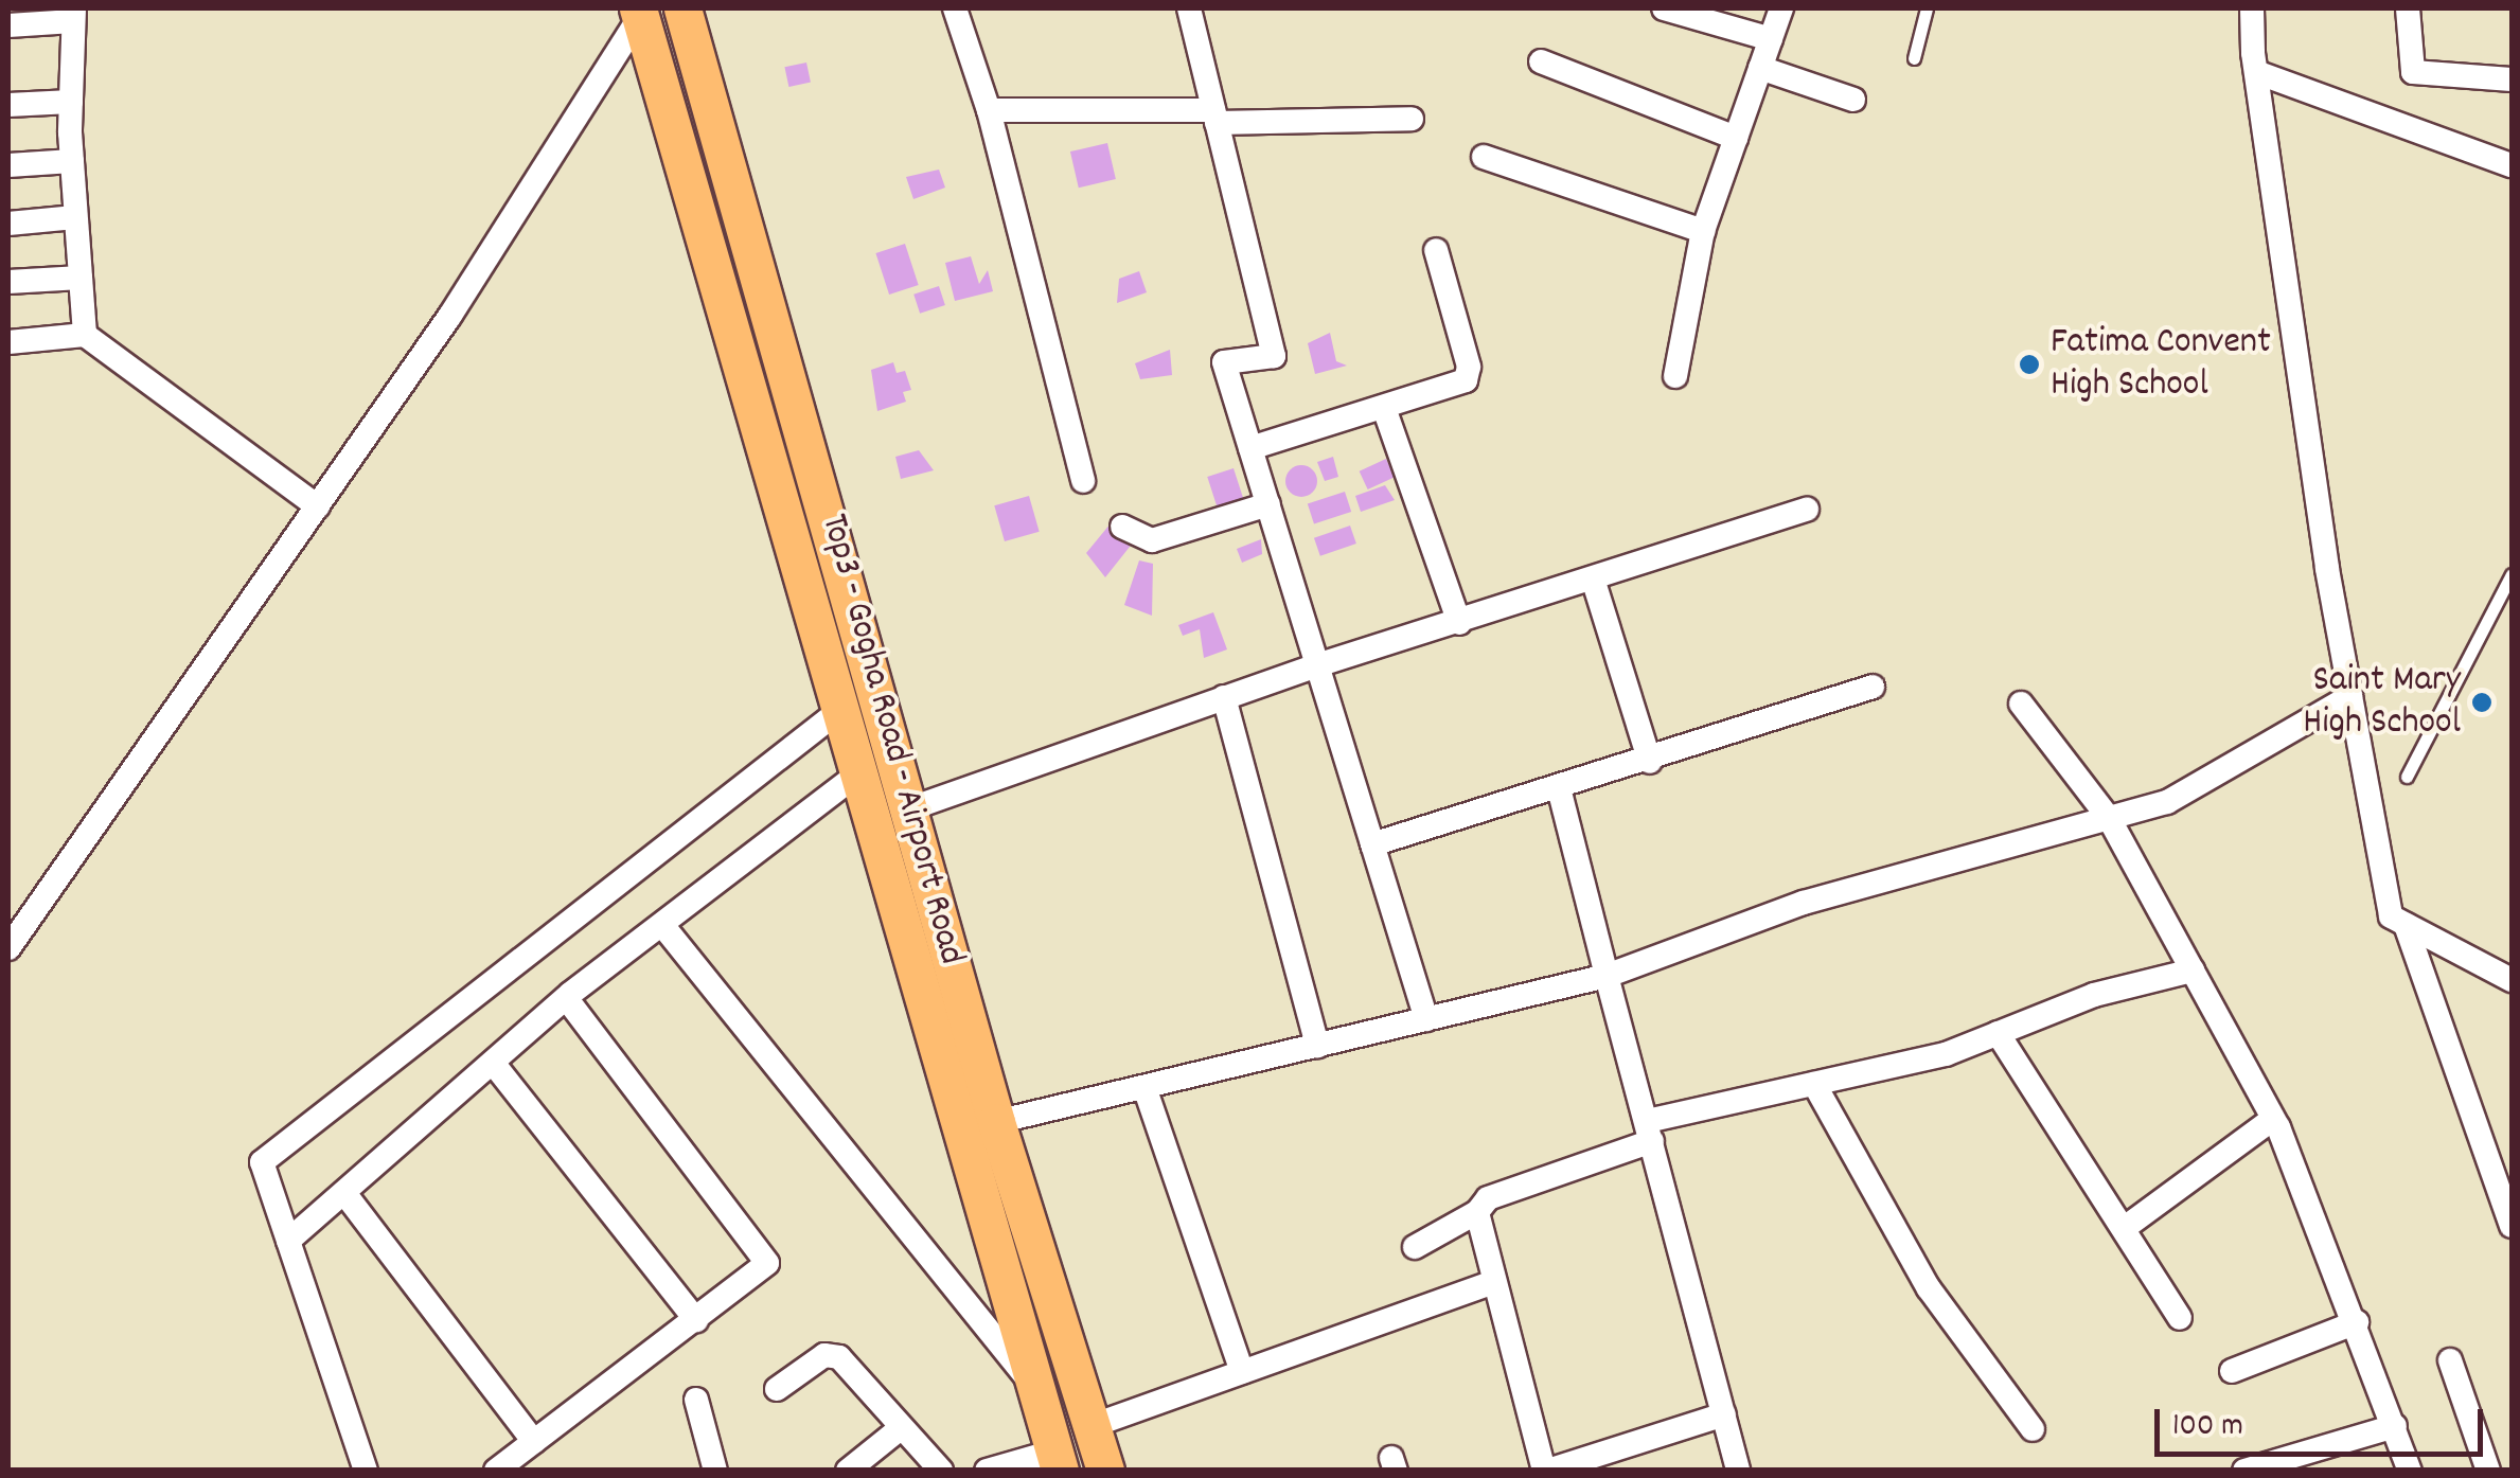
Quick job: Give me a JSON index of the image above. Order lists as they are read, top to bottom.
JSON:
{
  "streets": {
    "main road": ["Top3 - Gogha Road - Airport Road"]
  },
  "places": ["Fatima Convent High School", "Saint Mary High School"],
  "scale_bar": "100 m"
}
